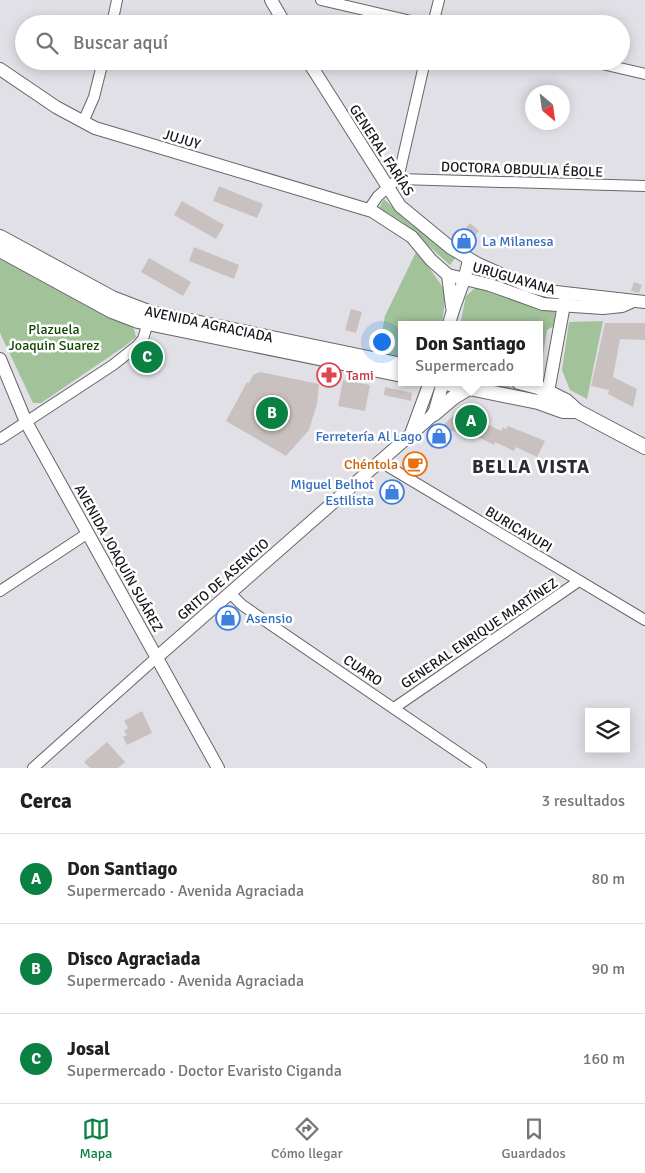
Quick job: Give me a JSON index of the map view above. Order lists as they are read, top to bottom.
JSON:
{
  "streets": {
    "main road": ["AVENIDA AGRACIADA"],
    "street": [
      "JUJUY",
      "GENERAL FARÍAS",
      "DOCTORA OBDULIA ÉBOLE",
      "URUGUAYANA",
      "BURICAYUPI",
      "AVENIDA JOAQUÍN SUÁREZ",
      "GRITO DE ASENCIO",
      "GENERAL ENRIQUE MARTÍNEZ",
      "CUARO"
    ]
  },
  "crossings": [
    ["JUJUY", "URUGUAYANA"],
    ["GENERAL FARÍAS", "URUGUAYANA"],
    ["BURICAYUPI", "GRITO DE ASENCIO"],
    ["BURICAYUPI", "GENERAL ENRIQUE MARTÍNEZ"],
    ["AVENIDA JOAQUÍN SUÁREZ", "GRITO DE ASENCIO"],
    ["GRITO DE ASENCIO", "CUARO"],
    ["GENERAL ENRIQUE MARTÍNEZ", "CUARO"]
  ],
  "districts": ["BELLA VISTA"],
  "parks": ["Plazuela Joaquin Suarez"],
  "places": {
    "shop": [
      "La Milanesa",
      "Ferretería Al Lago",
      "Miguel Belhot Estilista",
      "Asensio"
    ],
    "pharmacy": ["Tami"],
    "cafe": ["Chéntola"]
  },
  "north": "bottom right",
  "page": {
    "search": "Buscar aquí",
    "popup": ["Don Santiago", "Supermercado"],
    "pins": ["C", "B", "A"],
    "heading": ["Cerca", "3 resultados"],
    "list": [
      {
        "mark": "A",
        "name": "Don Santiago",
        "note": "Supermercado · Avenida Agraciada",
        "value": "80 m"
      },
      {
        "mark": "B",
        "name": "Disco Agraciada",
        "note": "Supermercado · Avenida Agraciada",
        "value": "90 m"
      },
      {
        "mark": "C",
        "name": "Josal",
        "note": "Supermercado · Doctor Evaristo Ciganda",
        "value": "160 m"
      }
    ],
    "nav": ["Mapa", "Cómo llegar", "Guardados"]
  }
}
